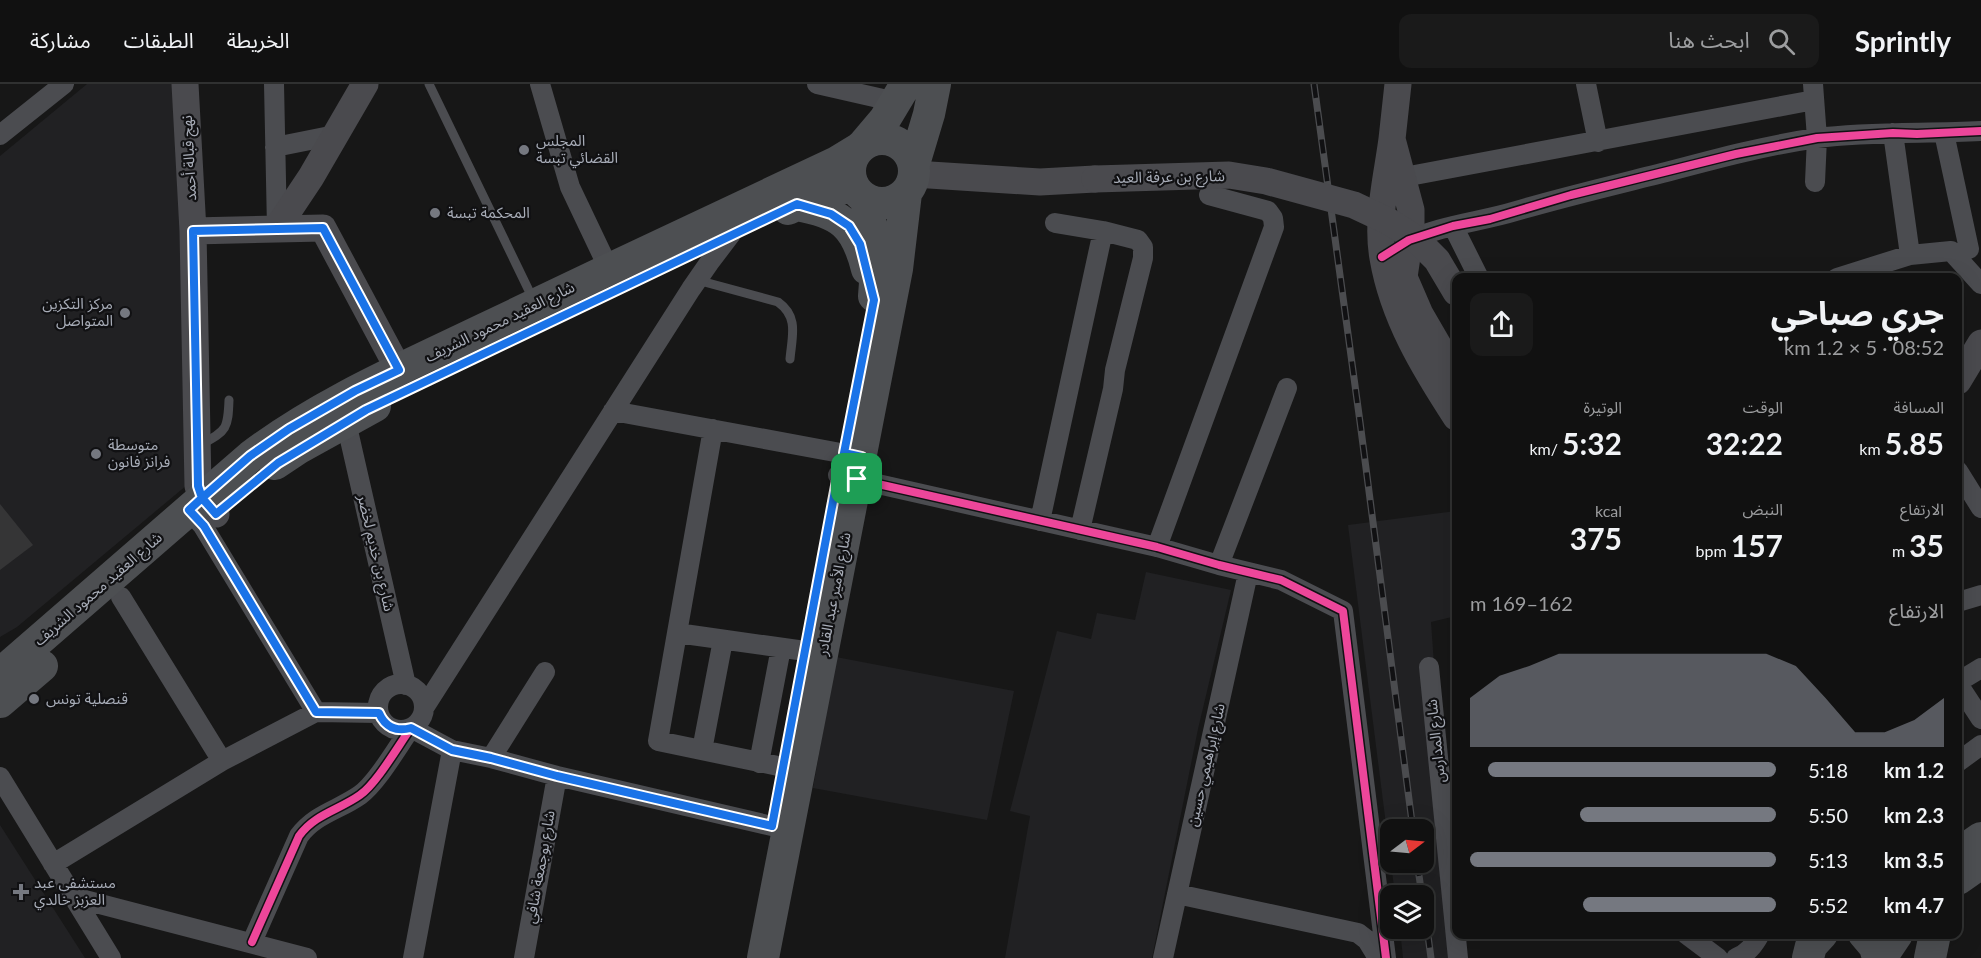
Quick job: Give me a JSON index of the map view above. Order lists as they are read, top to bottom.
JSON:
{
  "streets": {
    "main road": ["شارع العقيد محمود الشريف", "شارع الأمير عبد القادر"],
    "street": [
      "نهج قبالة أحمد",
      "شارع بن عرفة العيد",
      "شارع بن خديم لخضر",
      "شارع المدارس",
      "شارع إبراهيمي حسين",
      "شارع بوجمعة شافي"
    ]
  },
  "crossings": [
    ["نهج قبالة أحمد", "شارع العقيد محمود الشريف"],
    ["شارع بن عرفة العيد", "شارع العقيد محمود الشريف"],
    ["شارع بن عرفة العيد", "شارع الأمير عبد القادر"],
    ["شارع العقيد محمود الشريف", "شارع بن خديم لخضر"],
    ["شارع العقيد محمود الشريف", "شارع الأمير عبد القادر"]
  ],
  "places": {
    "other": [
      "المجلس القضائي تبسة",
      "المحكمة تبسة",
      "مركز التكزين المتواصل",
      "متوسطة فرانز فانون",
      "قنصلية تونس"
    ],
    "health": ["مستشفى عبد العزبز خالدي"]
  },
  "north": "right",
  "page": {
    "header": "Sprintly",
    "search": "ابحث هنا",
    "nav": ["الخريطة", "الطبقات", "مشاركة"],
    "heading": ["جري صباحي", "08:52 · 5 × 1.2 km"],
    "stats": [
      ["المسافة", "5.85 km"],
      ["الوقت", "32:22"],
      ["الوتيرة", "5:32 /km"],
      ["الارتفاع", "35 m"],
      ["النبض", "157 bpm"],
      ["kcal", "375"]
    ],
    "chart": ["الارتفاع", "162–169 m"],
    "list": [
      {
        "name": "1.2 km",
        "note": "5:18"
      },
      {
        "name": "2.3 km",
        "note": "5:50"
      },
      {
        "name": "3.5 km",
        "note": "5:13"
      },
      {
        "name": "4.7 km",
        "note": "5:52"
      }
    ]
  }
}
